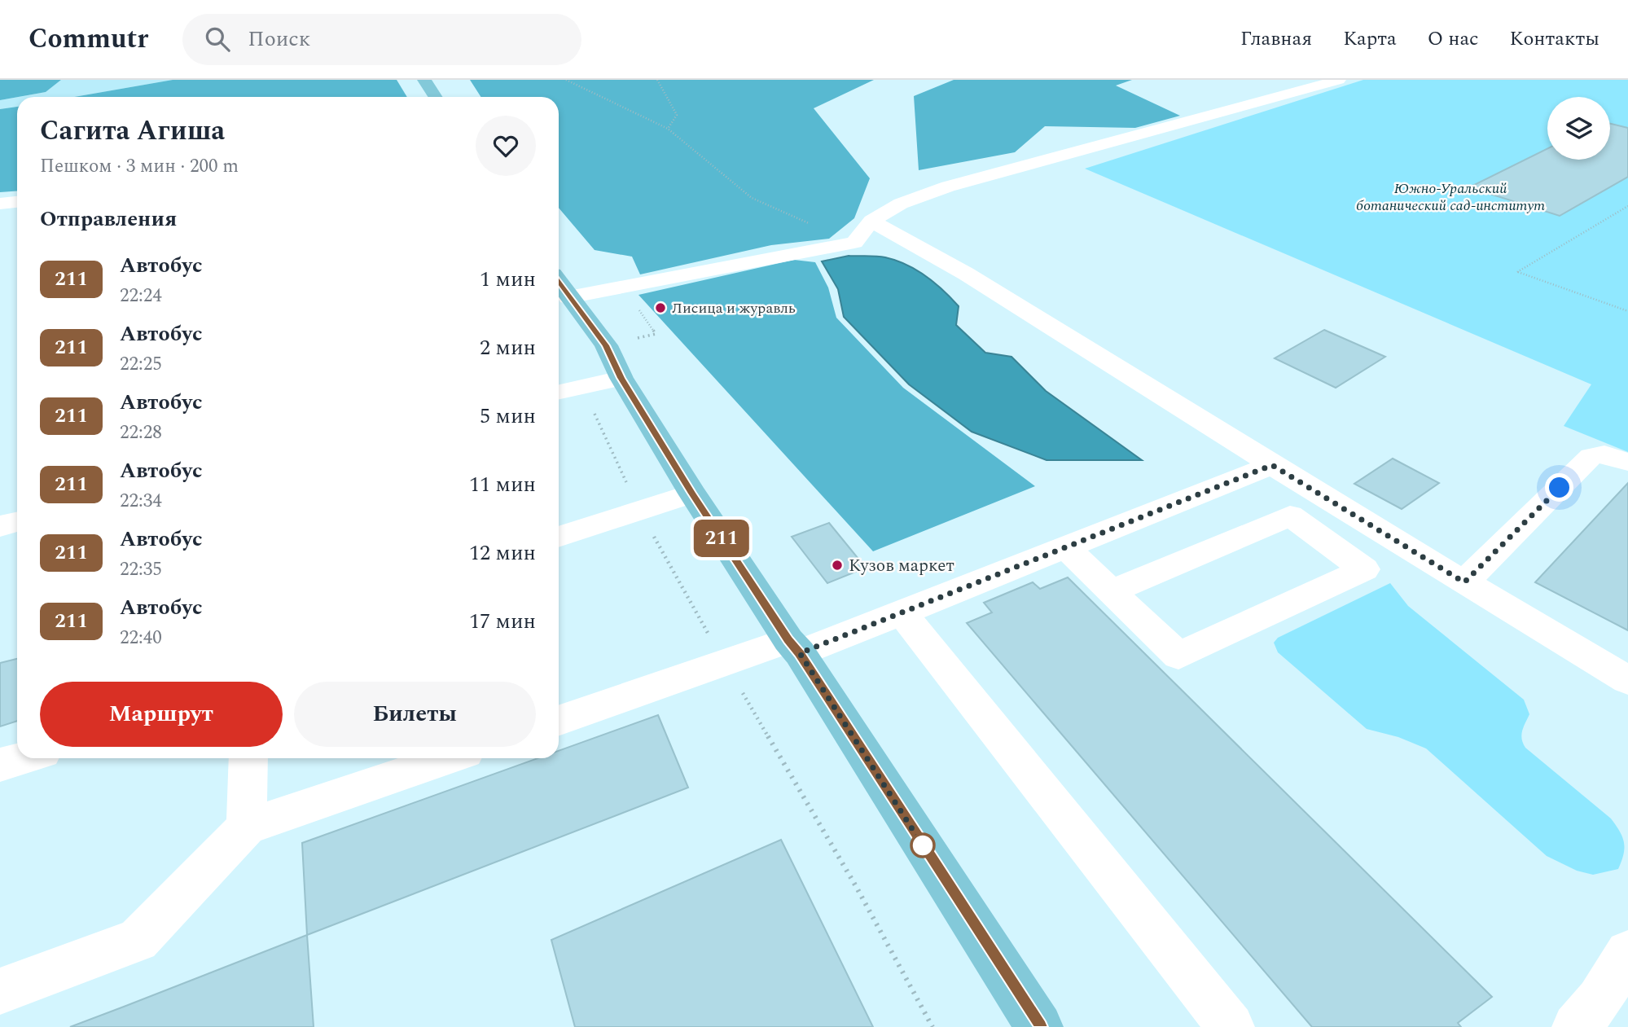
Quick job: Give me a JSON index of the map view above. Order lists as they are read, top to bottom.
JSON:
{
  "parks": ["Южно-Уральский ботанический сад-институт"],
  "places": ["Лисица и журавль", "Кузов маркет"],
  "lines": ["bus line 211"],
  "page": {
    "header": "Commutr",
    "search": "Поиск",
    "nav": [
      "Главная",
      "Карта",
      "О нас",
      "Контакты"
    ],
    "on_map": "211",
    "heading": [
      ["Сагита Агиша", "Пешком · 3 мин · 200 m"],
      "Отправления"
    ],
    "list": [
      {
        "mark": "211",
        "name": "Автобус",
        "note": "22:24",
        "value": "1 мин"
      },
      {
        "mark": "211",
        "name": "Автобус",
        "note": "22:25",
        "value": "2 мин"
      },
      {
        "mark": "211",
        "name": "Автобус",
        "note": "22:28",
        "value": "5 мин"
      },
      {
        "mark": "211",
        "name": "Автобус",
        "note": "22:34",
        "value": "11 мин"
      },
      {
        "mark": "211",
        "name": "Автобус",
        "note": "22:35",
        "value": "12 мин"
      },
      {
        "mark": "211",
        "name": "Автобус",
        "note": "22:40",
        "value": "17 мин"
      }
    ],
    "buttons": ["Маршрут", "Билеты"]
  }
}
